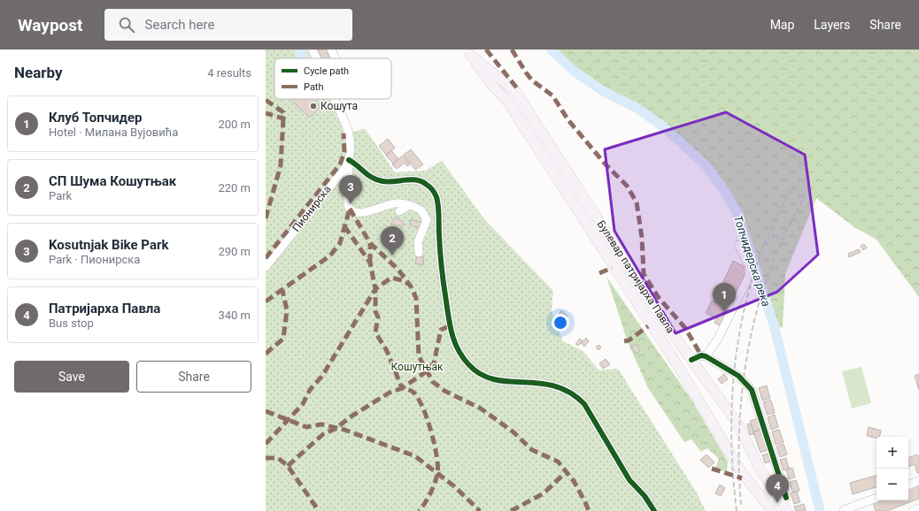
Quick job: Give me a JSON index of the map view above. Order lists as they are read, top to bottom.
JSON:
{
  "streets": {
    "main road": ["Булевар патријарха Павла"],
    "street": ["Пионирска"]
  },
  "water": ["Топчидерска река"],
  "parks": ["Кошутњак"],
  "places": ["Кошута"],
  "legend": ["Cycle path", "Path"],
  "page": {
    "header": "Waypost",
    "search": "Search here",
    "nav": ["Map", "Layers", "Share"],
    "heading": ["Nearby", "4 results"],
    "list": [
      {
        "mark": "1",
        "name": "Клуб Топчидер",
        "note": "Hotel · Милана Вујовића",
        "value": "200 m"
      },
      {
        "mark": "2",
        "name": "СП Шума Кошутњак",
        "note": "Park",
        "value": "220 m"
      },
      {
        "mark": "3",
        "name": "Kosutnjak Bike Park",
        "note": "Park · Пионирска",
        "value": "290 m"
      },
      {
        "mark": "4",
        "name": "Патријарха Павла",
        "note": "Bus stop",
        "value": "340 m"
      }
    ],
    "pins": [
      "3",
      "2",
      "1",
      "4"
    ],
    "buttons": ["Save", "Share"],
    "map_buttons": ["+", "−"]
  }
}
